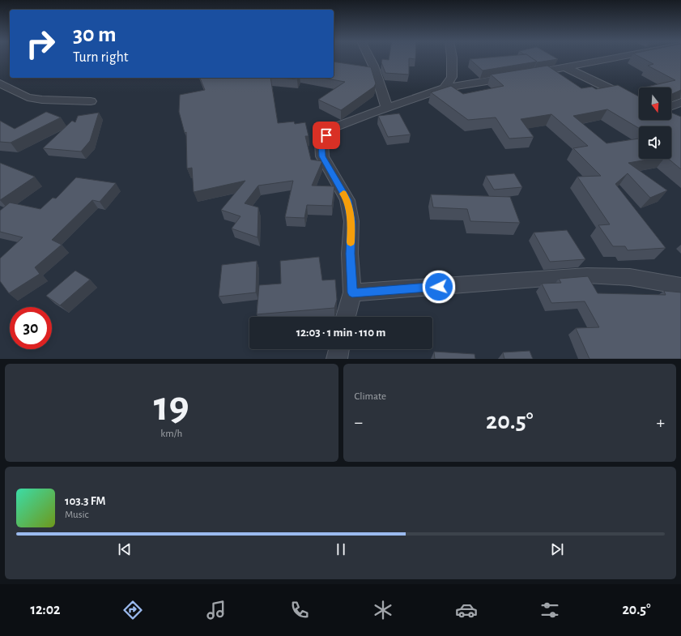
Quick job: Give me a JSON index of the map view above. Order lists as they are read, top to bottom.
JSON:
{
  "north": "bottom",
  "page": {
    "turn": ["30 m", "Turn right"],
    "limit": "30",
    "trip": "12:03 · 1 min · 110 m",
    "tile": [
      ["19", "km/h"],
      "Climate"
    ],
    "heat": ["−", "20.5°", "+"],
    "song": ["103.3 FM", "Music"],
    "tabs": ["12:02", "20.5°"]
  }
}
